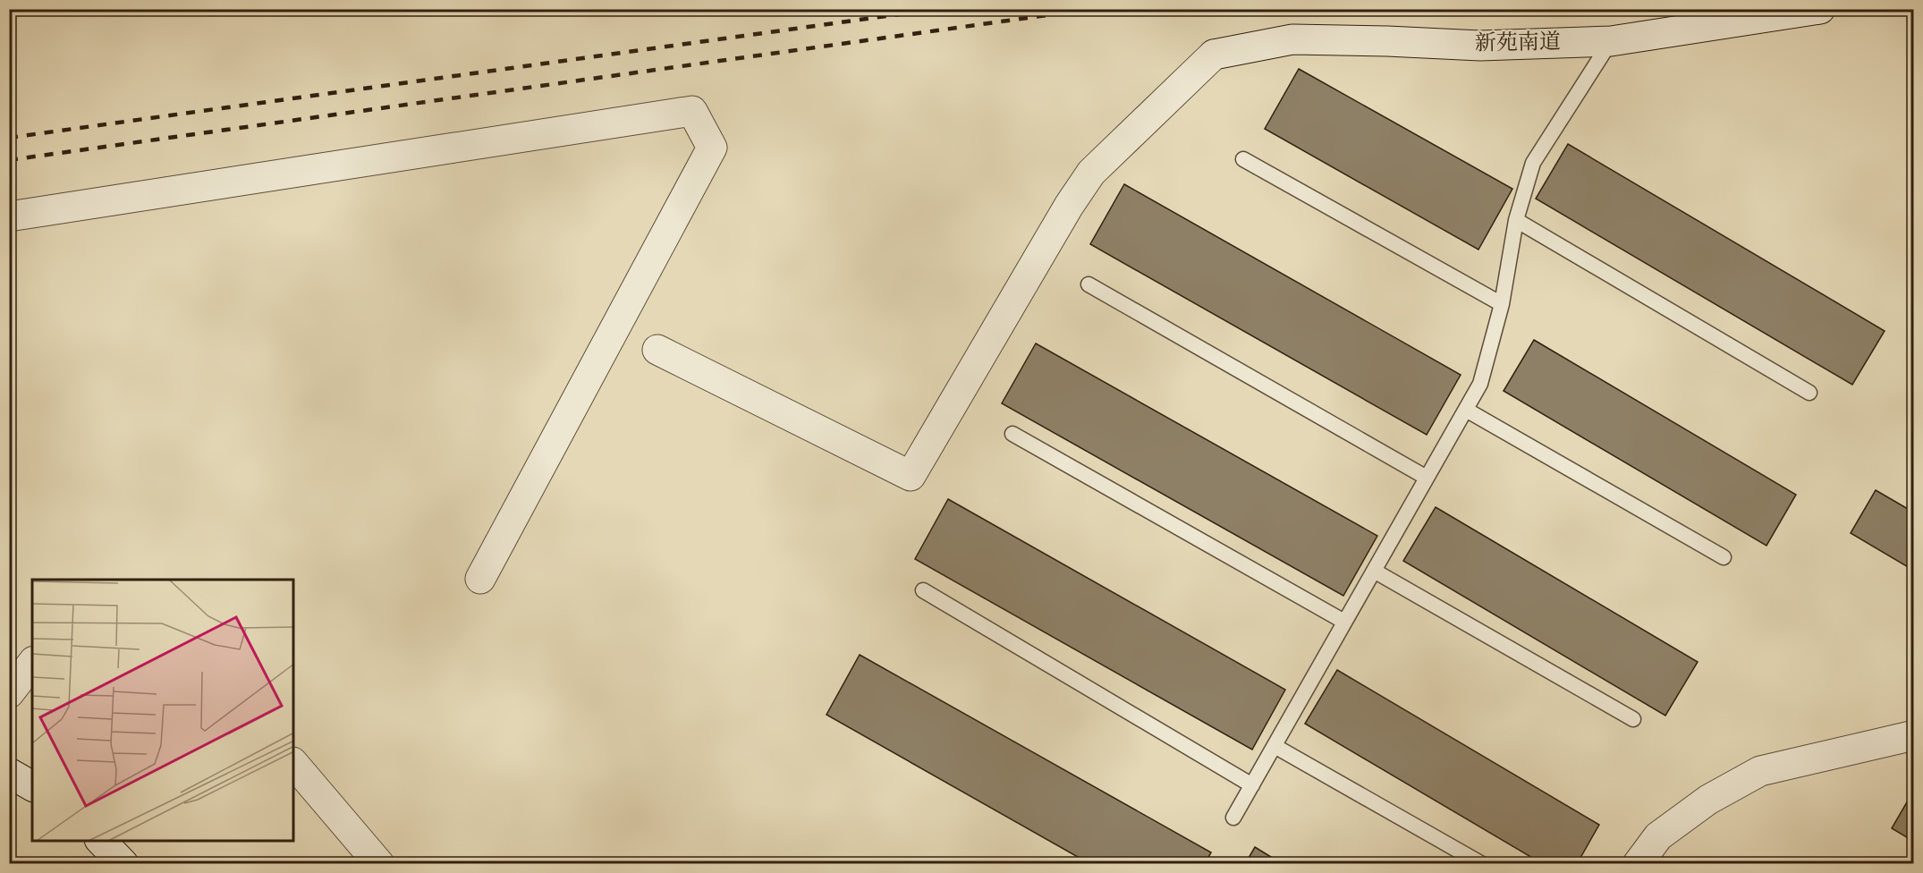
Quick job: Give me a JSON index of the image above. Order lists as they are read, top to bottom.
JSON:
{
  "streets": {
    "street": ["新苑南道"]
  }
}
